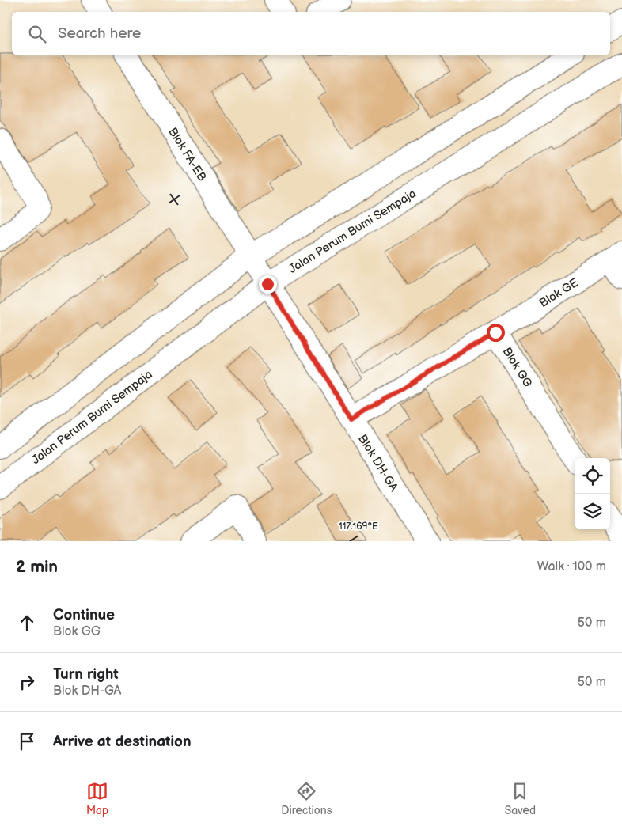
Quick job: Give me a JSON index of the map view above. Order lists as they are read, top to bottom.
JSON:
{
  "streets": {
    "street": [
      "Blok FA-EB",
      "Jalan Perum Bumi Sempaja",
      "Blok GE",
      "Blok GG",
      "Blok DH-GA"
    ]
  },
  "crossings": [
    ["Blok FA-EB", "Jalan Perum Bumi Sempaja"],
    ["Blok FA-EB", "Blok DH-GA"],
    ["Jalan Perum Bumi Sempaja", "Blok DH-GA"],
    ["Blok GE", "Blok GG"]
  ],
  "page": {
    "search": "Search here",
    "heading": ["2 min", "Walk · 100 m"],
    "list": [
      ["Continue", "Blok GG", "50 m"],
      ["Turn right", "Blok DH-GA", "50 m"],
      "Arrive at destination"
    ],
    "nav": ["Map", "Directions", "Saved"]
  },
  "coordinates": ["117.169°E"]
}
